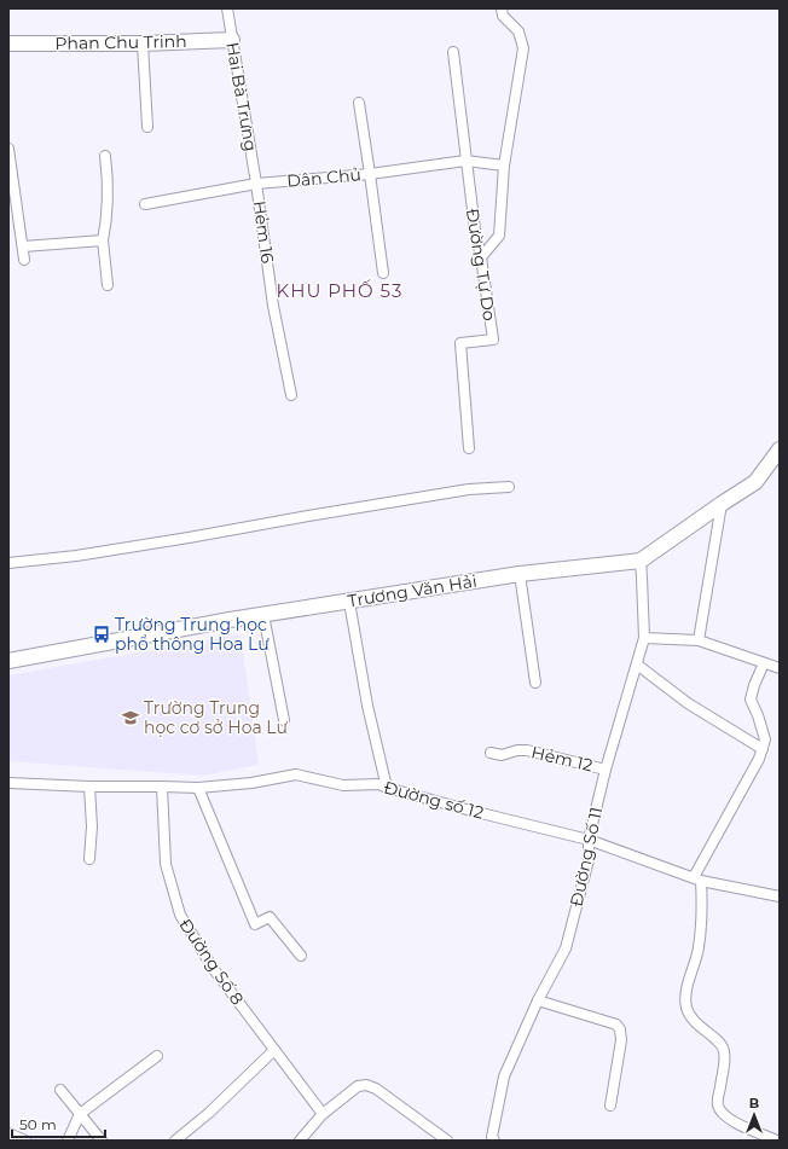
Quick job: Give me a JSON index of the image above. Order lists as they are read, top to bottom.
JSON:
{
  "streets": {
    "street": [
      "Phan Chu Trinh",
      "Hai Bà Trưng",
      "Dân Chủ",
      "Hẻm 16",
      "Đường Tự Do",
      "Trương Văn Hải",
      "Hẻm 12",
      "Đường số 12",
      "Đường Số 11",
      "Đường Số 8"
    ]
  },
  "crossings": [
    ["Phan Chu Trinh", "Hai Bà Trưng"],
    ["Hai Bà Trưng", "Dân Chủ"],
    ["Hai Bà Trưng", "Hẻm 16"],
    ["Dân Chủ", "Hẻm 16"],
    ["Dân Chủ", "Đường Tự Do"],
    ["Trương Văn Hải", "Đường Số 11"],
    ["Hẻm 12", "Đường Số 11"],
    ["Đường số 12", "Đường Số 11"],
    ["Đường số 12", "Đường Số 8"]
  ],
  "districts": ["KHU PHỐ 53"],
  "places": {
    "bus stop": ["Trường Trung học phổ thông Hoa Lư"],
    "school or university": ["Trường Trung học cơ sở Hoa Lư"]
  },
  "scale_bar": "50 m",
  "north": "top"
}
